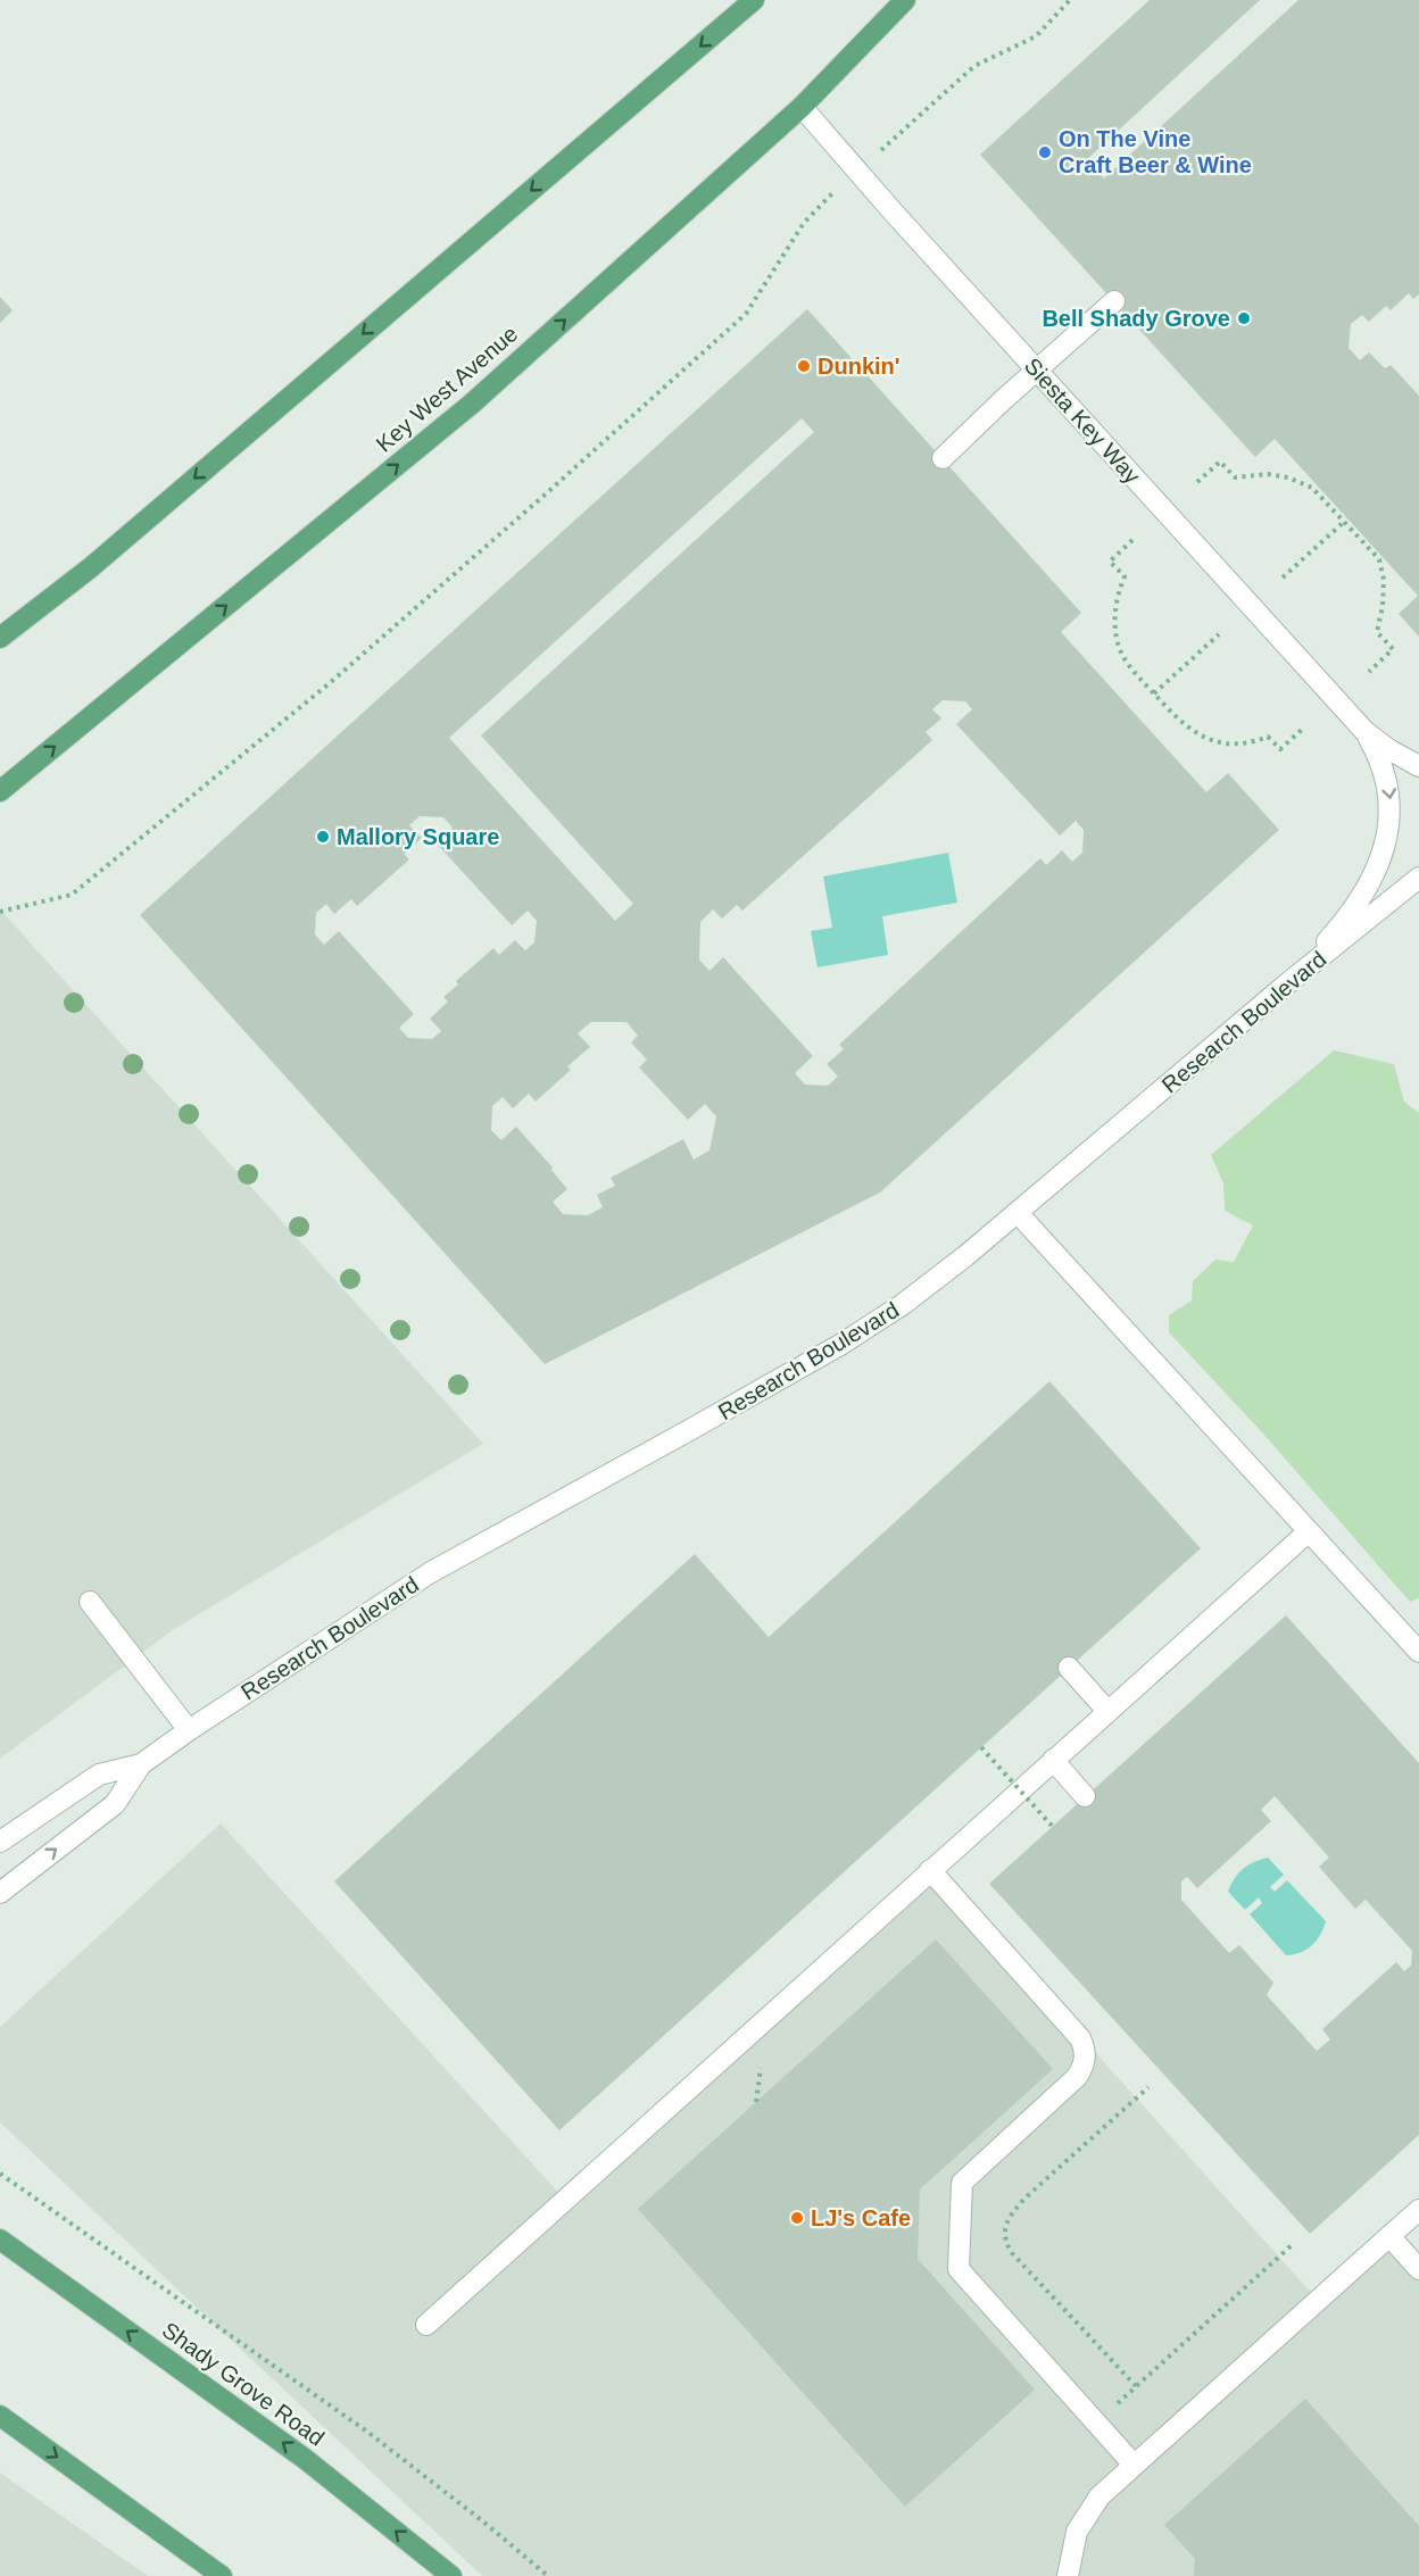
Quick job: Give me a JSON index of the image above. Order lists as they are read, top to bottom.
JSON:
{
  "streets": {
    "main road": ["Key West Avenue", "Shady Grove Road"],
    "street": ["Siesta Key Way", "Research Boulevard"]
  },
  "crossings": [
    ["Key West Avenue", "Siesta Key Way"]
  ],
  "places": [
    "On The Vine Craft Beer & Wine",
    "Bell Shady Grove",
    "Dunkin'",
    "Mallory Square",
    "LJ's Cafe"
  ]
}
